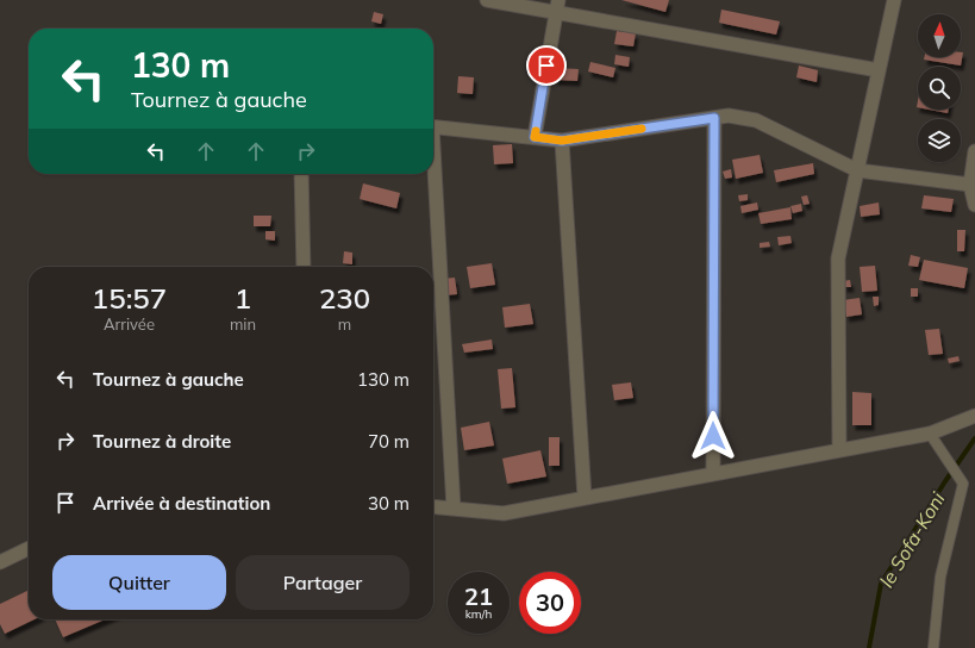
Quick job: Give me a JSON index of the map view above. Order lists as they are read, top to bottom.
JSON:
{
  "water": ["le Sofa-Koni"],
  "north": "top",
  "page": {
    "turn": ["130 m", "Tournez à gauche"],
    "eta": [
      "15:57",
      "Arrivée",
      "1",
      "min",
      "230",
      "m"
    ],
    "list": [
      {
        "name": "Tournez à gauche",
        "value": "130 m"
      },
      {
        "name": "Tournez à droite",
        "value": "70 m"
      },
      {
        "name": "Arrivée à destination",
        "value": "30 m"
      }
    ],
    "buttons": ["Quitter", "Partager"],
    "speed": "21 km/h",
    "limit": "30"
  }
}
